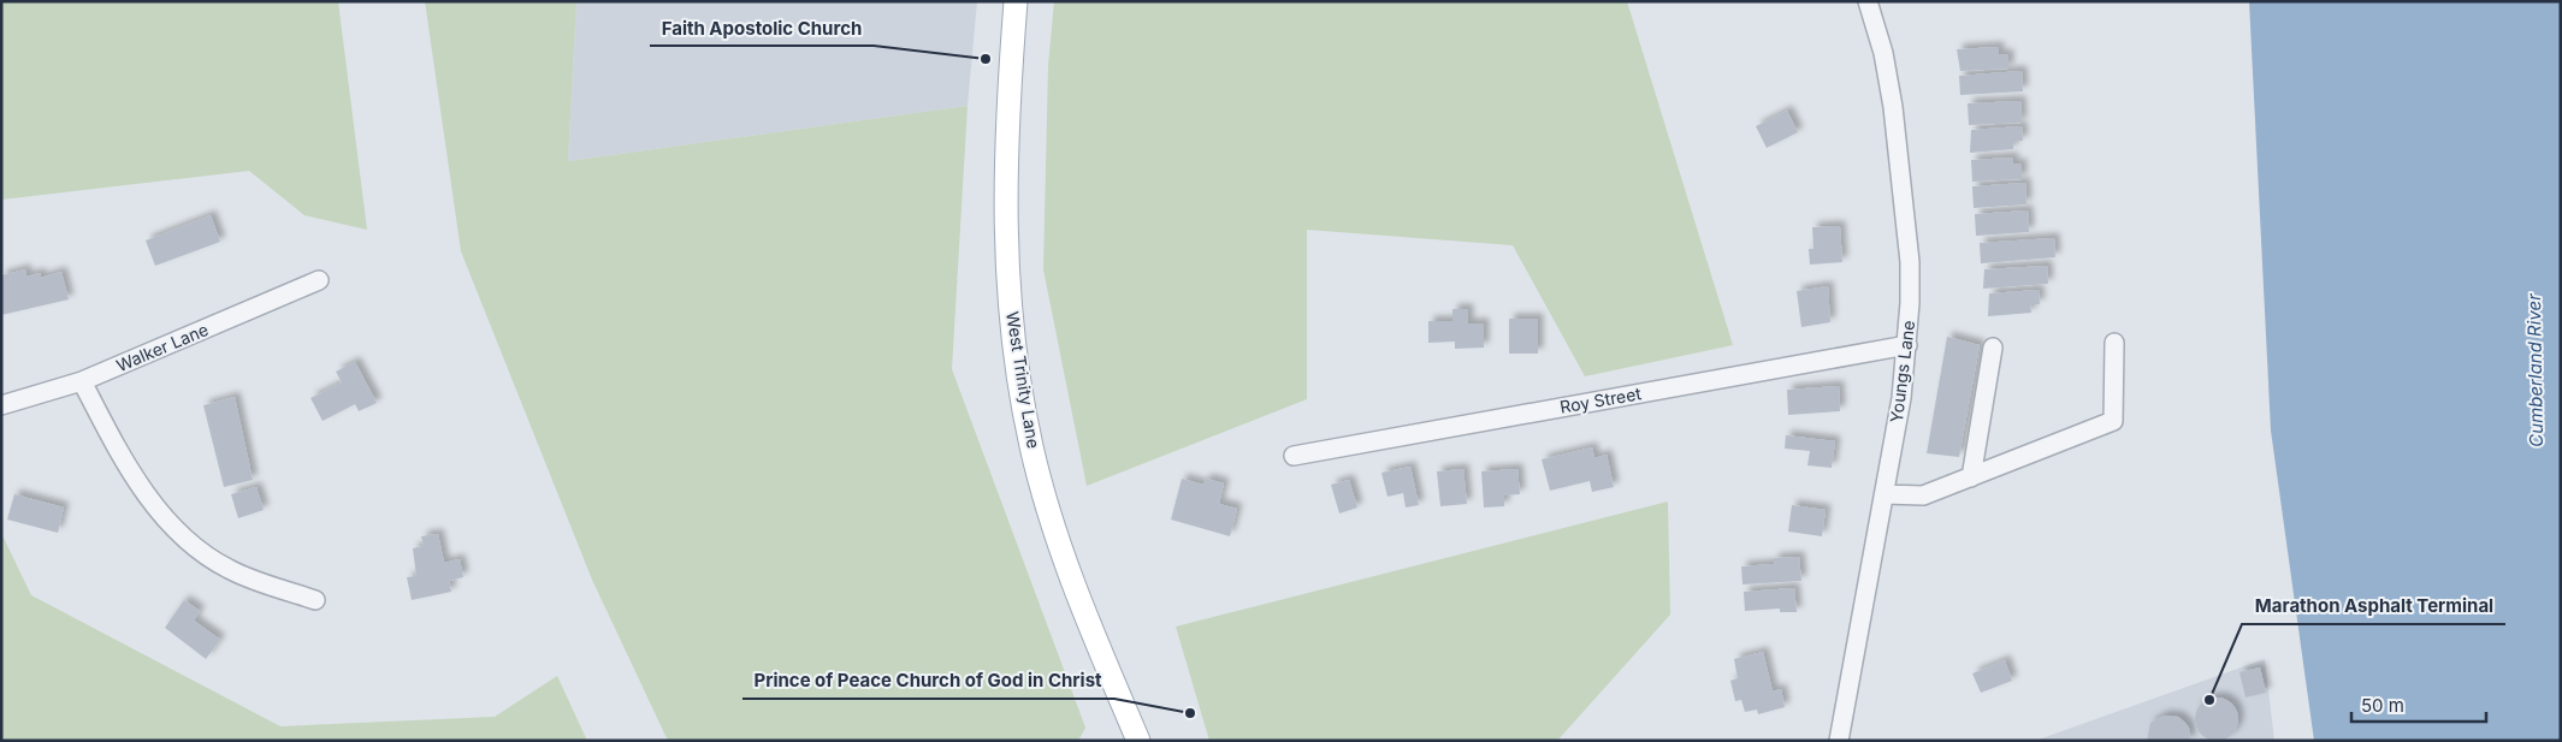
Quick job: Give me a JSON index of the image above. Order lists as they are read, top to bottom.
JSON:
{
  "streets": {
    "main road": ["West Trinity Lane"],
    "street": ["Walker Lane", "Youngs Lane", "Roy Street"]
  },
  "crossings": [
    ["Youngs Lane", "Roy Street"]
  ],
  "water": ["Cumberland River"],
  "places": ["Faith Apostolic Church", "Marathon Asphalt Terminal", "Prince of Peace Church of God in Christ"],
  "scale_bar": "50 m"
}
